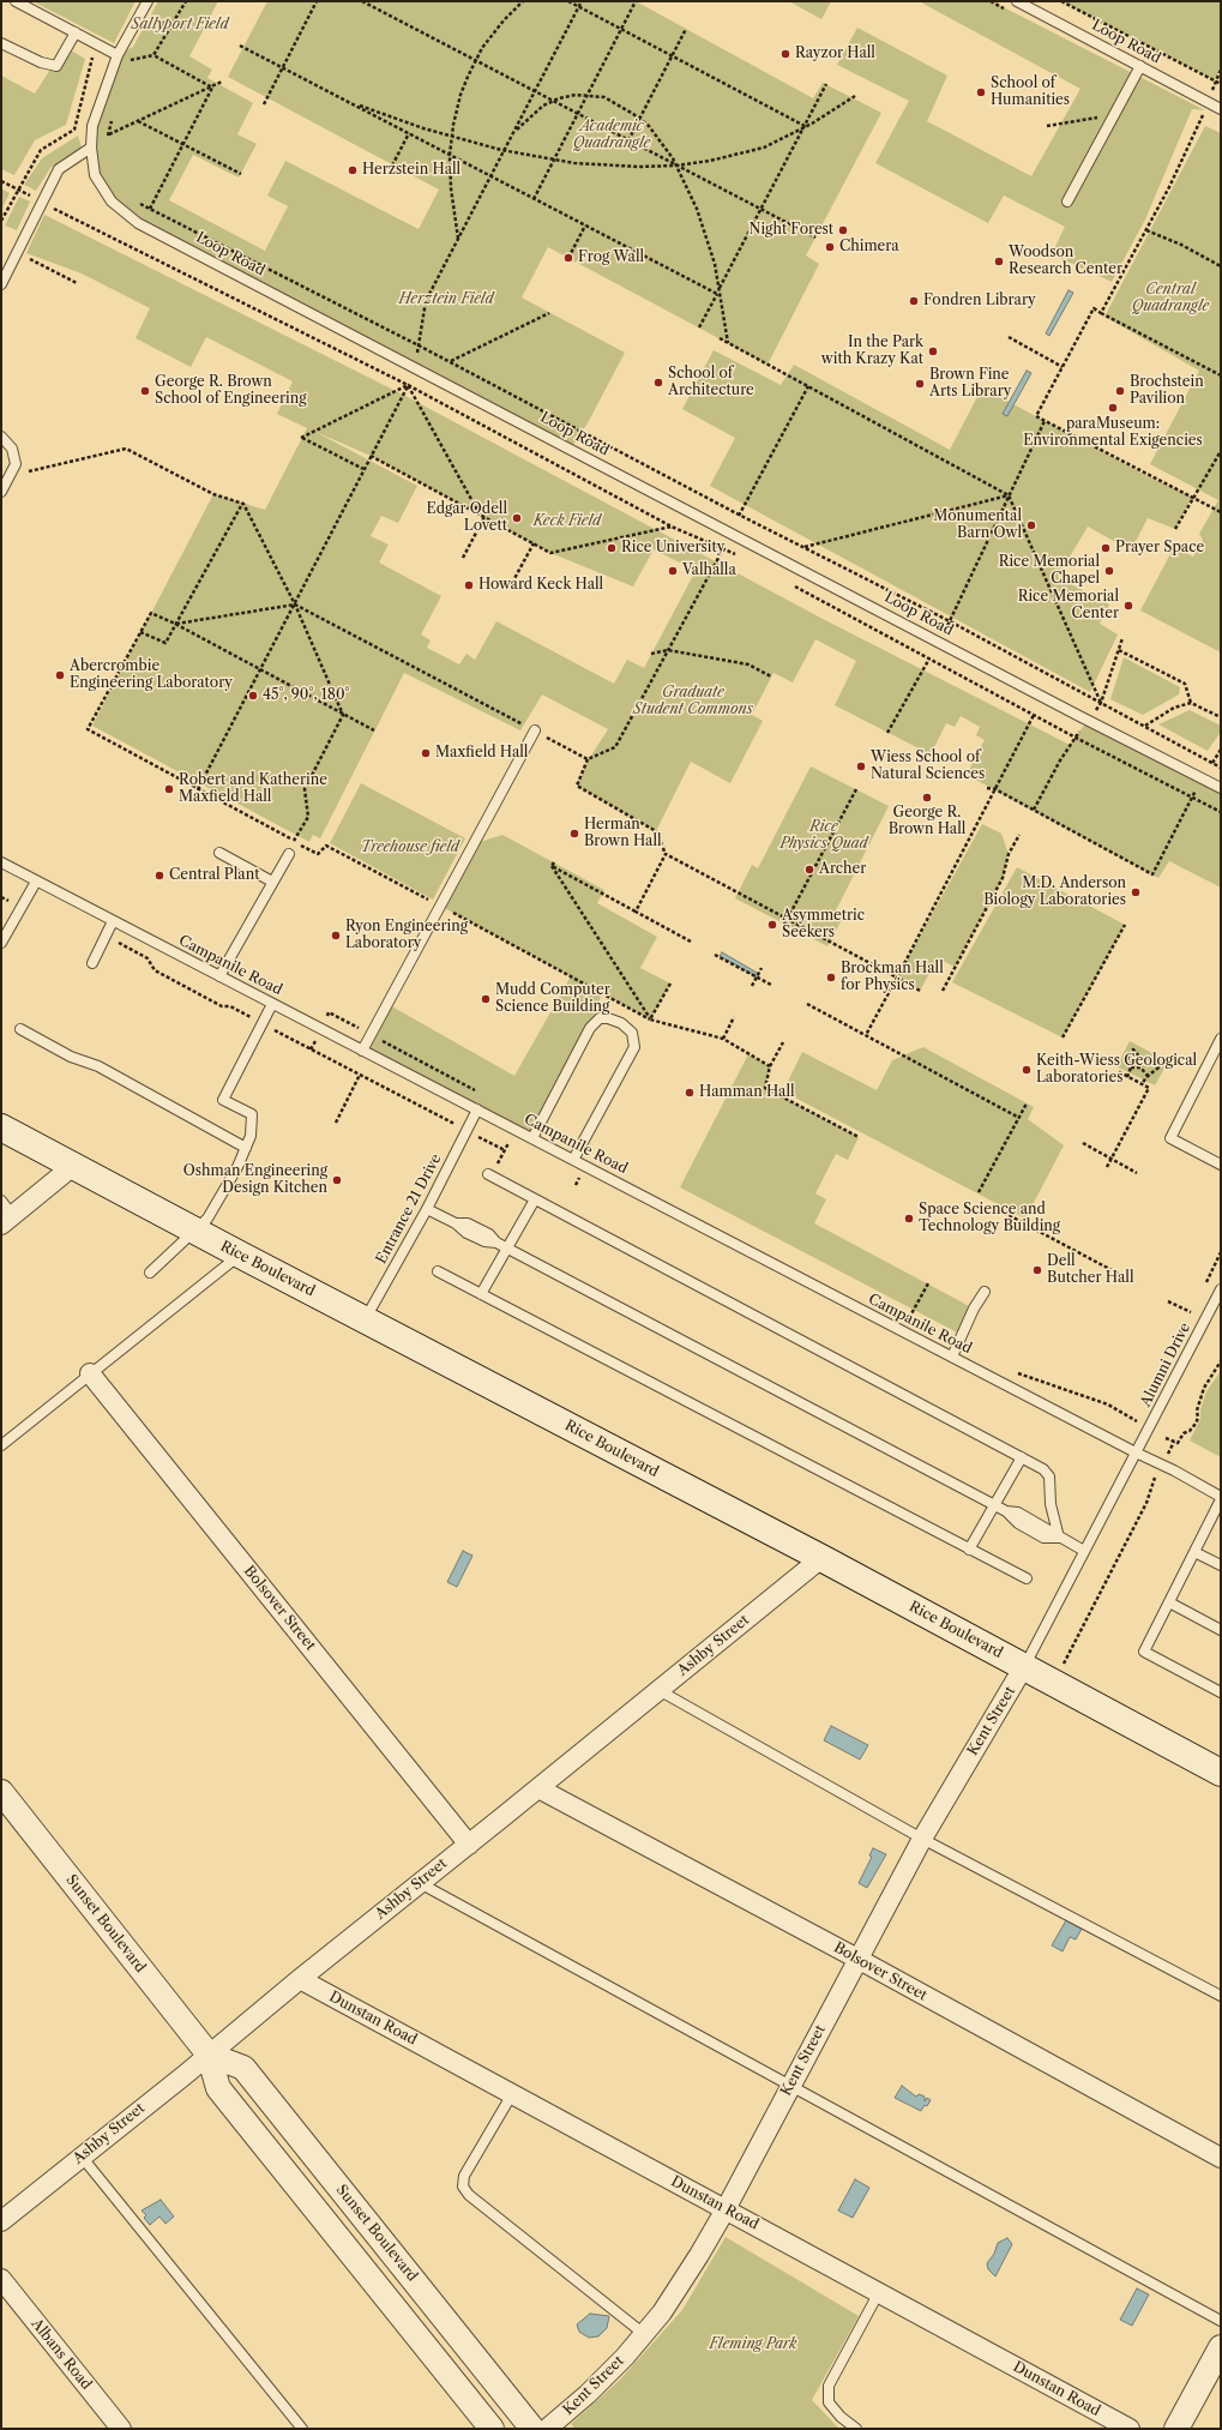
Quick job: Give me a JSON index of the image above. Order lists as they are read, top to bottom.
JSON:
{
  "streets": {
    "main road": ["Rice Boulevard"],
    "street": [
      "Bolsover Street",
      "Ashby Street",
      "Kent Street",
      "Sunset Boulevard",
      "Dunstan Road",
      "Albans Road"
    ],
    "lane": [
      "Loop Road",
      "Campanile Road",
      "Entrance 21 Drive",
      "Alumni Drive"
    ]
  },
  "crossings": [
    ["Campanile Road", "Entrance 21 Drive"],
    ["Campanile Road", "Alumni Drive"],
    ["Entrance 21 Drive", "Rice Boulevard"],
    ["Rice Boulevard", "Alumni Drive"],
    ["Rice Boulevard", "Ashby Street"],
    ["Rice Boulevard", "Kent Street"],
    ["Alumni Drive", "Kent Street"],
    ["Bolsover Street", "Ashby Street"],
    ["Bolsover Street", "Kent Street"],
    ["Ashby Street", "Sunset Boulevard"],
    ["Ashby Street", "Dunstan Road"],
    ["Kent Street", "Dunstan Road"]
  ],
  "parks": [
    "Sallyport Field",
    "Academic Quadrangle",
    "Central Quadrangle",
    "Herztein Field",
    "Keck Field",
    "Graduate Student Commons",
    "Rice Physics Quad",
    "Treehouse field",
    "Fleming Park"
  ],
  "places": [
    "Rayzor Hall",
    "School of Humanities",
    "Herzstein Hall",
    "Night Forest",
    "Chimera",
    "Frog Wall",
    "Woodson Research Center",
    "Fondren Library",
    "In the Park with Krazy Kat",
    "School of Architecture",
    "Brown Fine Arts Library",
    "George R. Brown School of Engineering",
    "Brochstein Pavilion",
    "paraMuseum: Environmental Exigencies",
    "Edgar Odell Lovett",
    "Monumental Barn Owl",
    "Rice University",
    "Prayer Space",
    "Valhalla",
    "Rice Memorial Chapel",
    "Howard Keck Hall",
    "Rice Memorial Center",
    "Abercrombie Engineering Laboratory",
    "45°, 90°, 180°",
    "Maxfield Hall",
    "Wiess School of Natural Sciences",
    "Robert and Katherine Maxfield Hall",
    "George R. Brown Hall",
    "Herman Brown Hall",
    "Archer",
    "Central Plant",
    "M.D. Anderson Biology Laboratories",
    "Asymmetric Seekers",
    "Ryon Engineering Laboratory",
    "Brockman Hall for Physics",
    "Mudd Computer Science Building",
    "Keith-Wiess Geological Laboratories",
    "Hamman Hall",
    "Oshman Engineering Design Kitchen",
    "Space Science and Technology Building",
    "Dell Butcher Hall"
  ]
}
